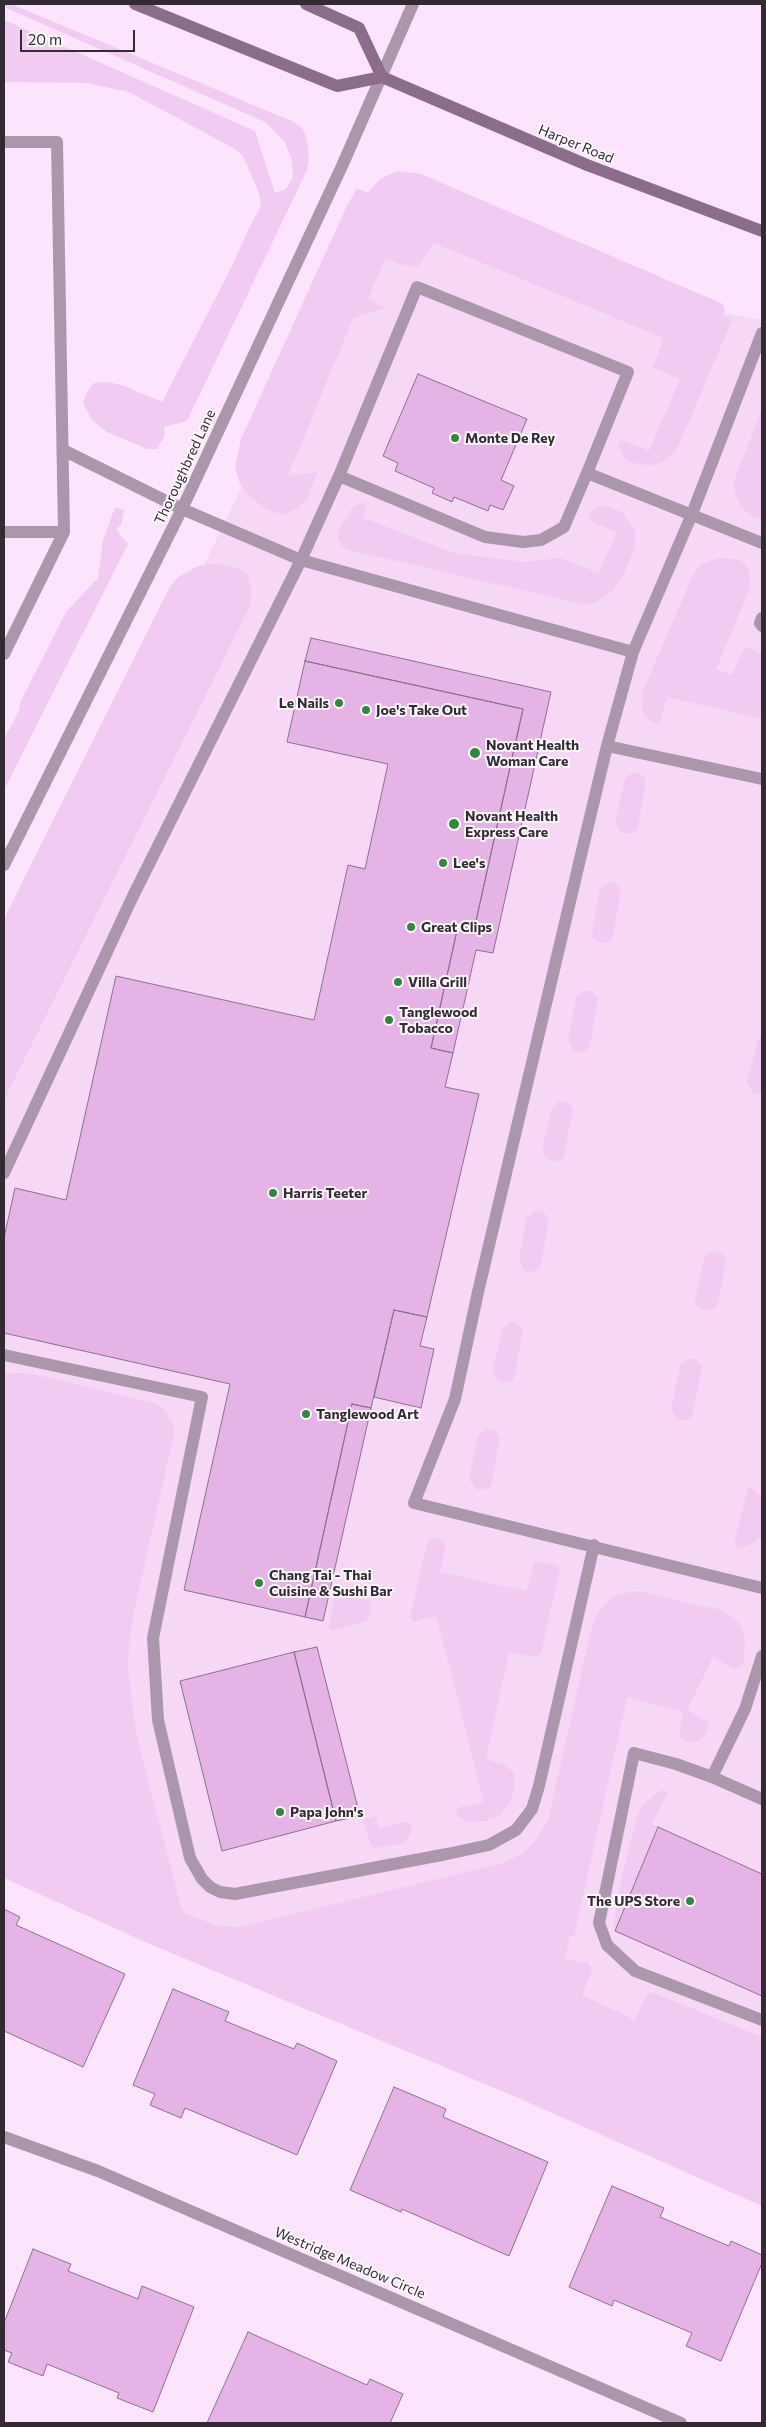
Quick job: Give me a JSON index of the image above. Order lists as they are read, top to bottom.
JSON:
{
  "streets": {
    "main road": ["Harper Road"],
    "street": ["Thoroughbred Lane", "Westridge Meadow Circle"]
  },
  "crossings": [
    ["Harper Road", "Thoroughbred Lane"]
  ],
  "places": [
    "Monte De Rey",
    "Le Nails",
    "Joe's Take Out",
    "Novant Health Woman Care",
    "Novant Health Express Care",
    "Lee's",
    "Great Clips",
    "Villa Grill",
    "Tanglewood Tobacco",
    "Harris Teeter",
    "Tanglewood Art",
    "Chang Tai - Thai Cuisine & Sushi Bar",
    "Papa John's",
    "The UPS Store"
  ],
  "scale_bar": "20 m"
}
